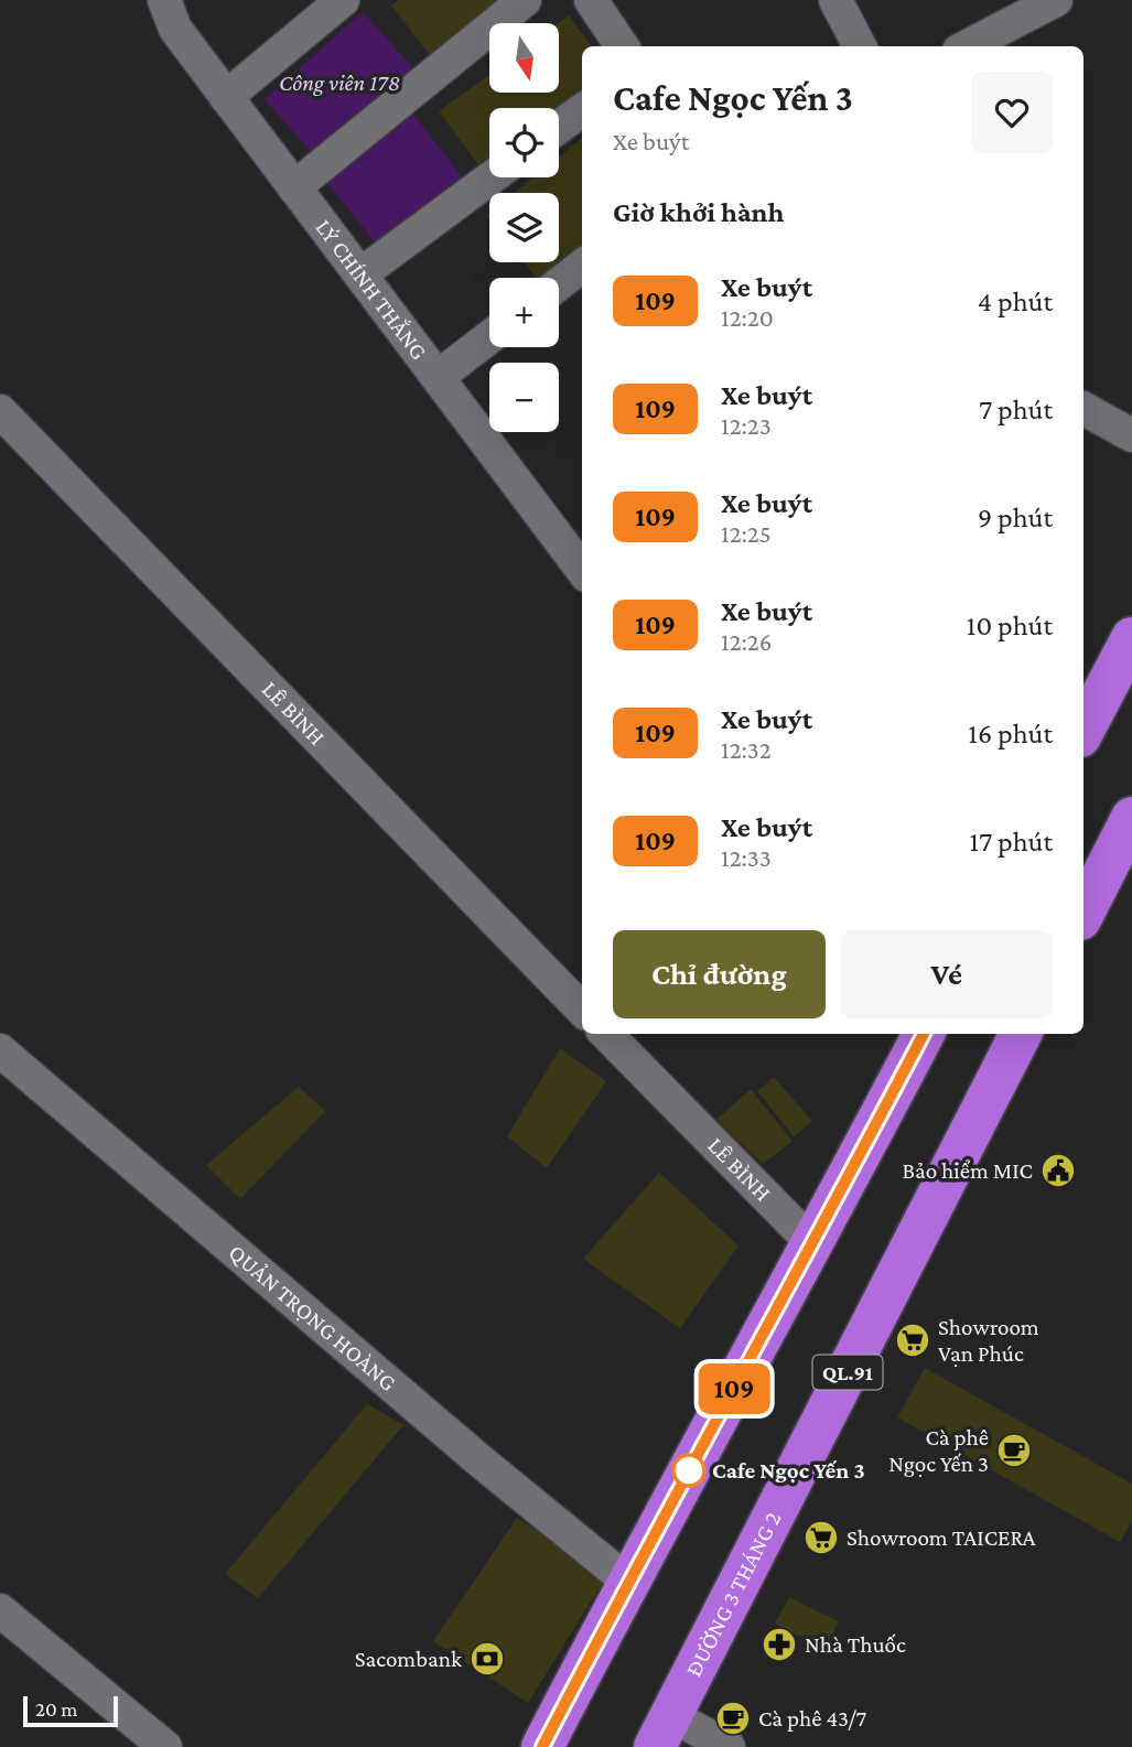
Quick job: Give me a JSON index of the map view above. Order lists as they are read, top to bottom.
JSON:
{
  "streets": {
    "highway": ["QL.91", "ĐƯỜNG 3 THÁNG 2"],
    "street": ["LÝ CHÍNH THẮNG", "LÊ BÌNH", "QUẢN TRỌNG HOÀNG"]
  },
  "parks": ["Công viên 178"],
  "places": {
    "public building": ["Bảo hiểm MIC"],
    "supermarket": ["Showroom Vạn Phúc", "Showroom TAICERA"],
    "cafe": ["Cà phê Ngọc Yến 3", "Cà phê 43/7"],
    "other": ["Cafe Ngọc Yến 3"],
    "pharmacy": ["Nhà Thuốc"],
    "bank": ["Sacombank"]
  },
  "lines": ["bus line 109"],
  "scale_bar": "20 m",
  "north": "bottom",
  "page": {
    "on_map": "109",
    "map_buttons": ["+", "−"],
    "heading": [
      ["Cafe Ngọc Yến 3", "Xe buýt"],
      "Giờ khởi hành"
    ],
    "list": [
      {
        "mark": "109",
        "name": "Xe buýt",
        "note": "12:20",
        "value": "4 phút"
      },
      {
        "mark": "109",
        "name": "Xe buýt",
        "note": "12:23",
        "value": "7 phút"
      },
      {
        "mark": "109",
        "name": "Xe buýt",
        "note": "12:25",
        "value": "9 phút"
      },
      {
        "mark": "109",
        "name": "Xe buýt",
        "note": "12:26",
        "value": "10 phút"
      },
      {
        "mark": "109",
        "name": "Xe buýt",
        "note": "12:32",
        "value": "16 phút"
      },
      {
        "mark": "109",
        "name": "Xe buýt",
        "note": "12:33",
        "value": "17 phút"
      }
    ],
    "buttons": ["Chỉ đường", "Vé"],
    "scale": "20 m"
  }
}
